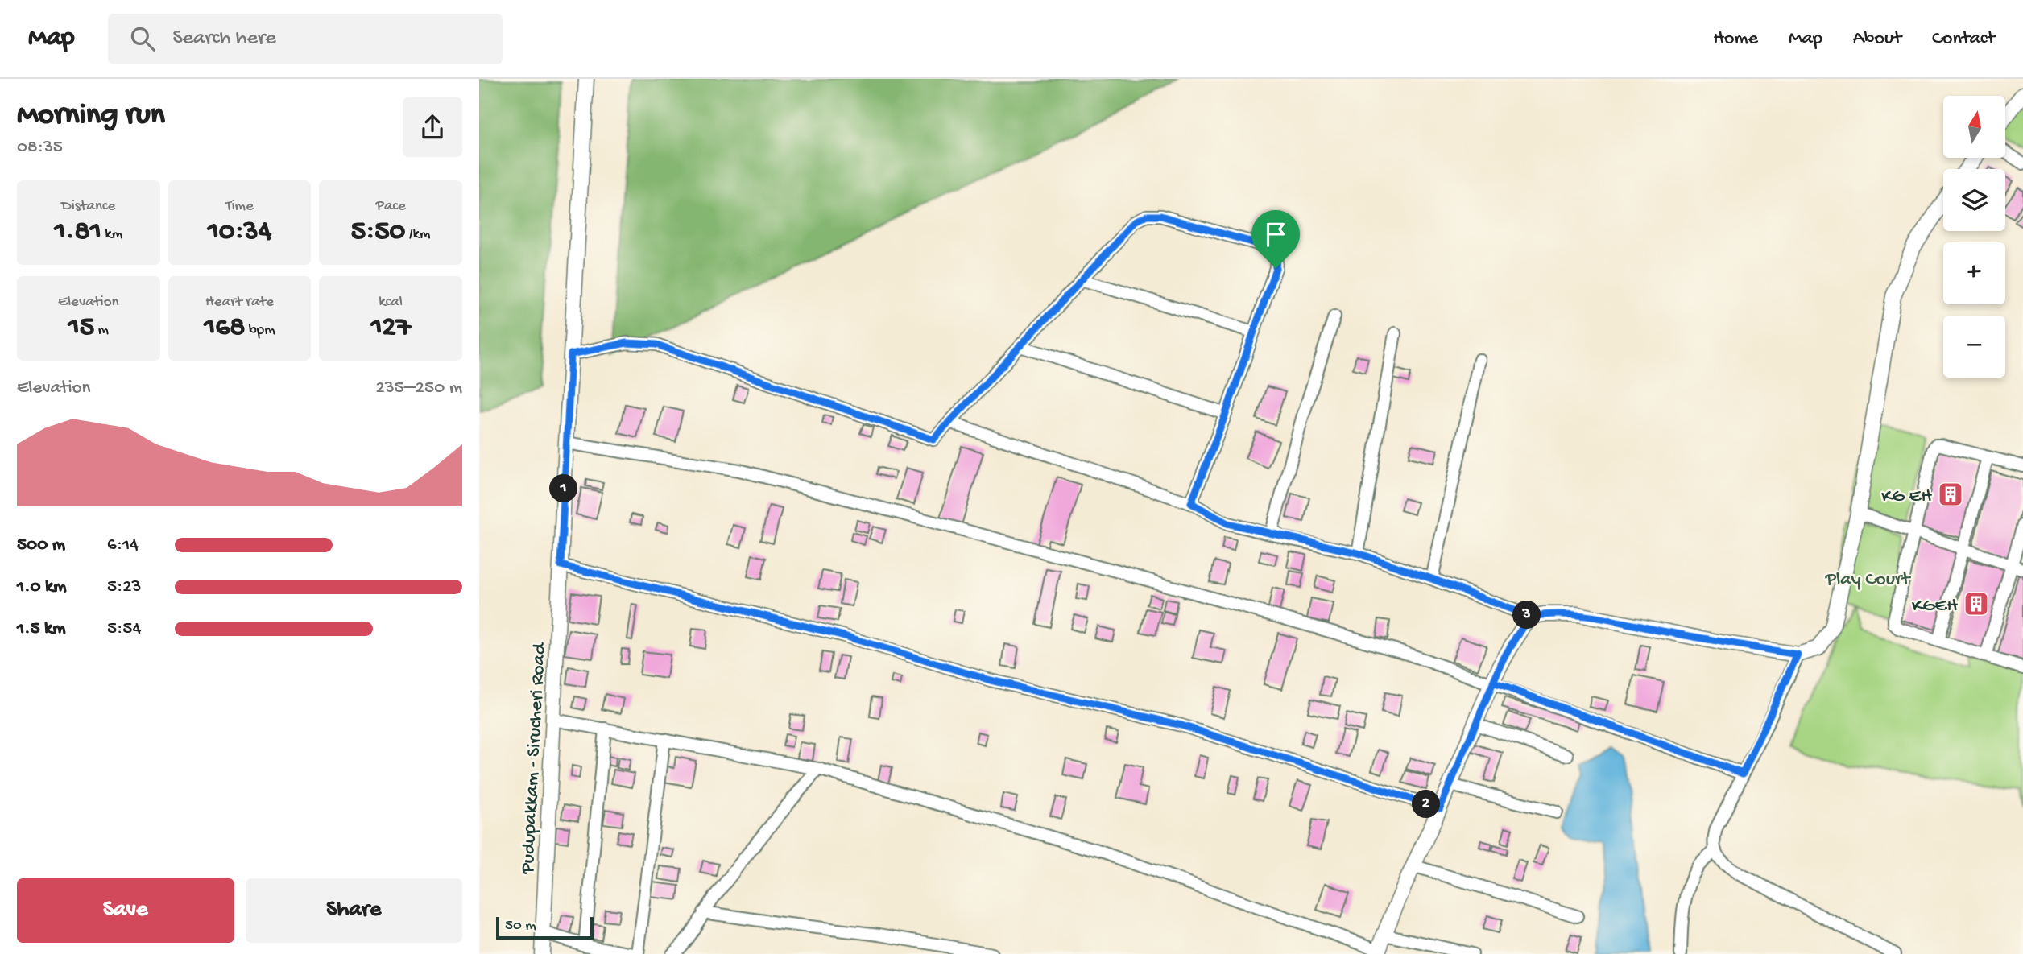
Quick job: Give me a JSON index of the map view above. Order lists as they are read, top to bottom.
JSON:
{
  "streets": {
    "street": ["Pudupakkam - Sirucheri Road"]
  },
  "parks": ["Play Court"],
  "places": {
    "building": ["KG EH", "KGEH"]
  },
  "scale_bar": "50 m",
  "north": "top",
  "page": {
    "header": "Map",
    "search": "Search here",
    "nav": [
      "Home",
      "Map",
      "About",
      "Contact"
    ],
    "heading": ["Morning run", "08:35"],
    "map_buttons": ["+", "−"],
    "stats": [
      ["Distance", "1.81 km"],
      ["Time", "10:34"],
      ["Pace", "5:50 /km"],
      ["Elevation", "15 m"],
      ["Heart rate", "168 bpm"],
      ["kcal", "127"]
    ],
    "chart": ["Elevation", "235–250 m"],
    "pins": ["1", "3", "2"],
    "list": [
      {
        "name": "500 m",
        "note": "6:14"
      },
      {
        "name": "1.0 km",
        "note": "5:23"
      },
      {
        "name": "1.5 km",
        "note": "5:54"
      }
    ],
    "buttons": ["Save", "Share"],
    "scale": "50 m"
  }
}
